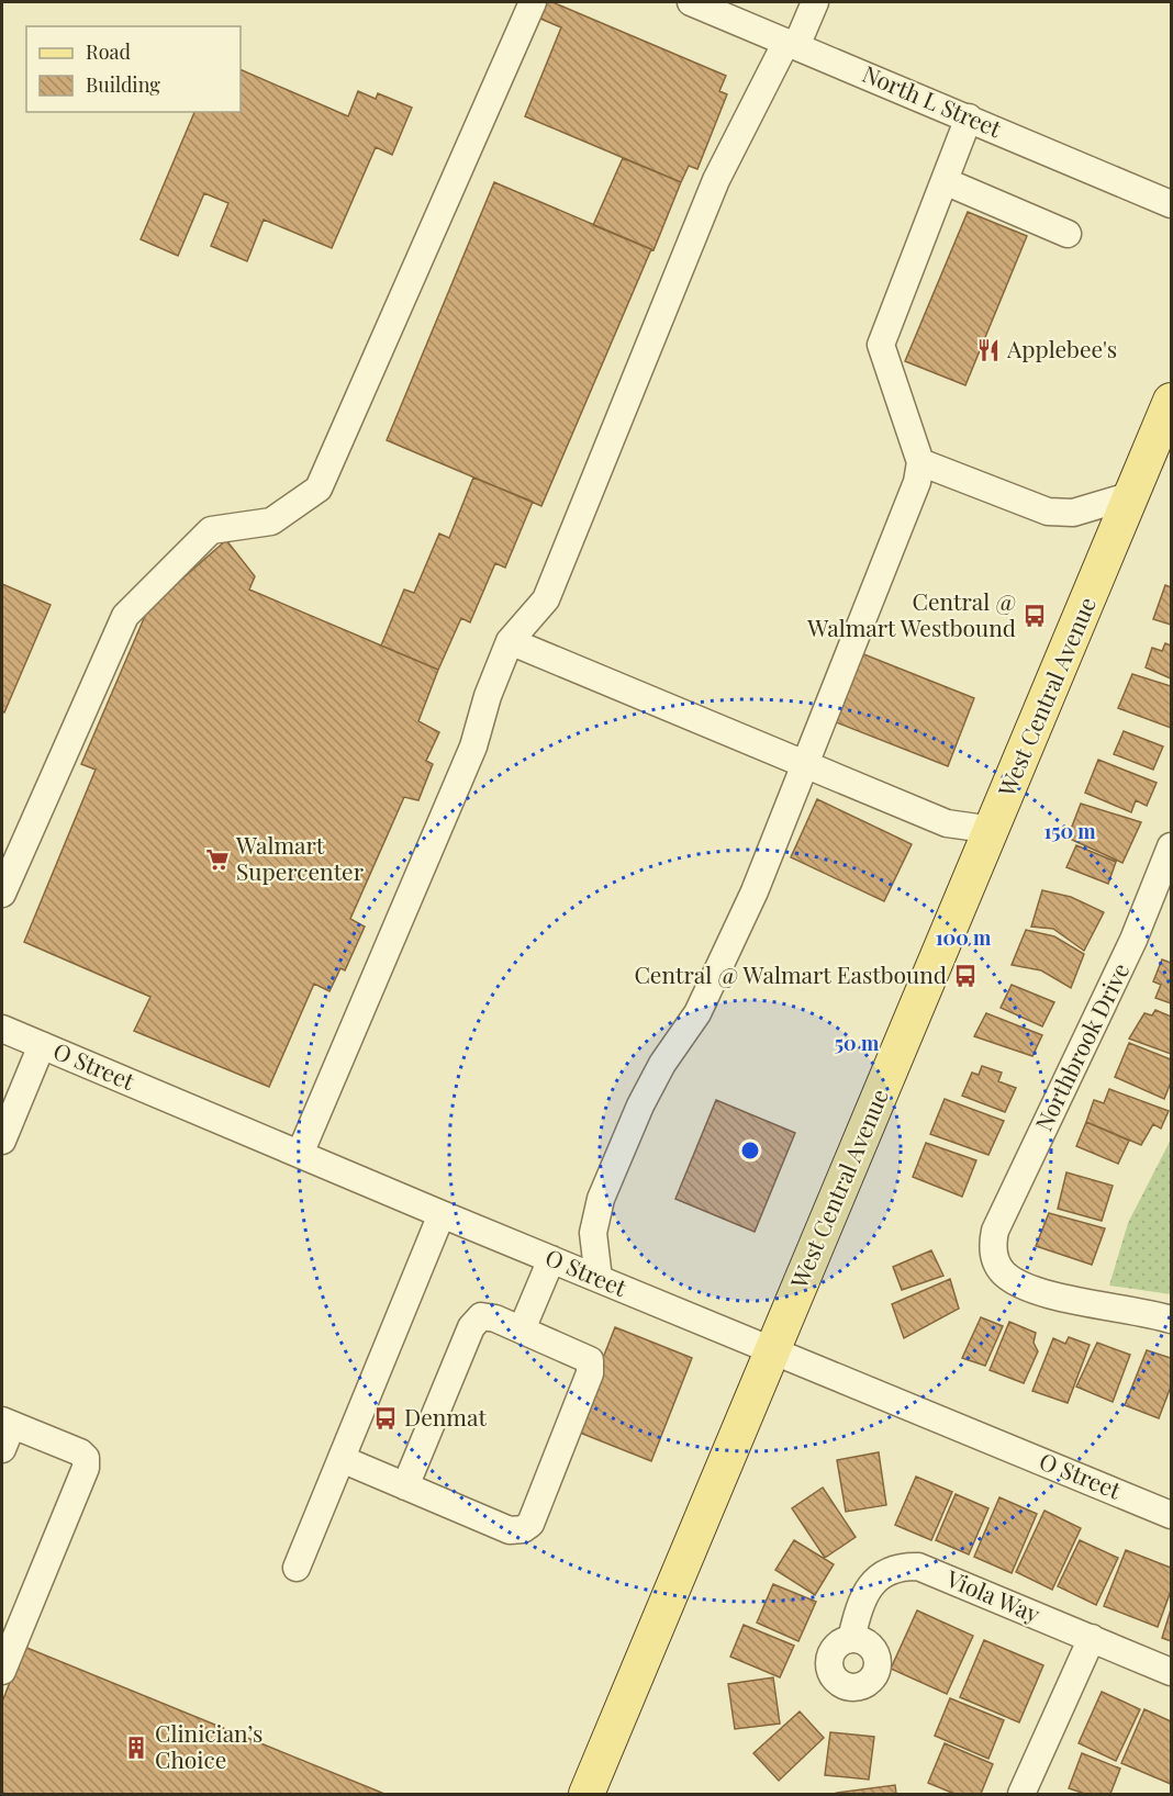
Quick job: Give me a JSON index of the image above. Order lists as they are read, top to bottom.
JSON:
{
  "streets": {
    "main road": ["West Central Avenue"],
    "street": [
      "North L Street",
      "Northbrook Drive",
      "O Street",
      "Viola Way"
    ]
  },
  "crossings": [
    ["West Central Avenue", "O Street"]
  ],
  "places": {
    "restaurant": ["Applebee's"],
    "bus stop": ["Central @ Walmart Westbound", "Central @ Walmart Eastbound", "Denmat"],
    "supermarket": ["Walmart Supercenter"],
    "building": ["Clinician’s Choice"]
  },
  "legend": ["Road", "Building"],
  "rings": ["150 m", "100 m", "50 m"]
}
